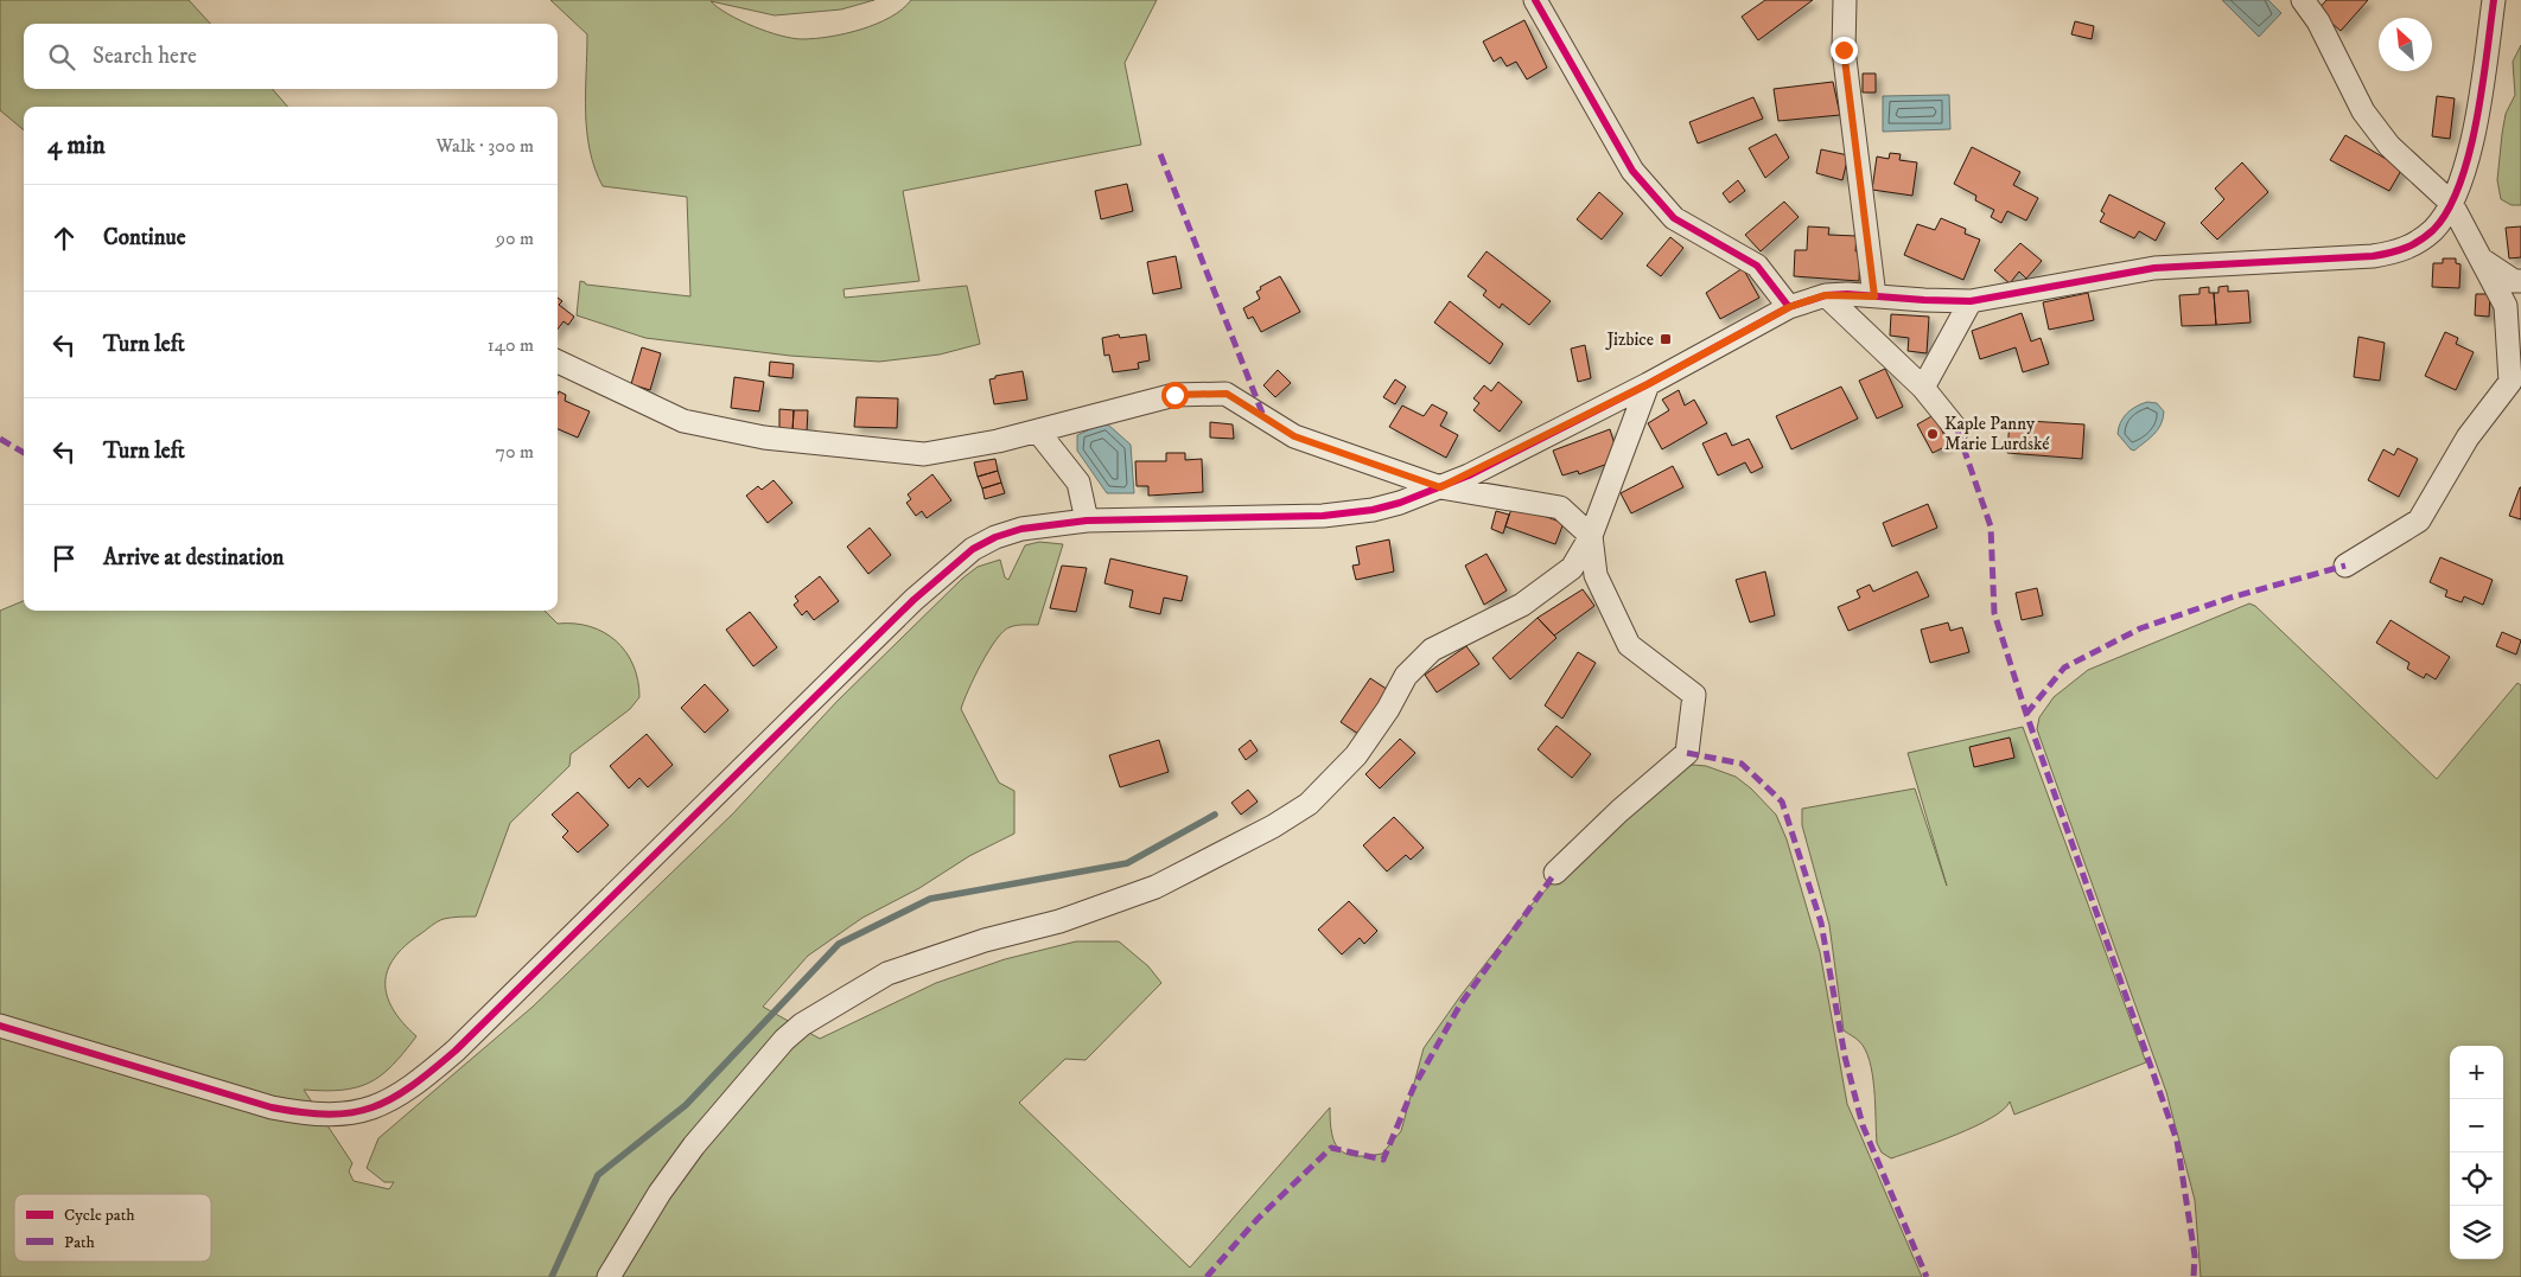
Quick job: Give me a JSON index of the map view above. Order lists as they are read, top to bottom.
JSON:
{
  "places": {
    "transit": ["Jizbice"],
    "other": ["Kaple Panny Marie Lurdské"]
  },
  "legend": ["Cycle path", "Path"],
  "north": "top left",
  "page": {
    "search": "Search here",
    "heading": ["4 min", "Walk · 300 m"],
    "list": [
      ["Continue", "90 m"],
      ["Turn left", "140 m"],
      ["Turn left", "70 m"],
      "Arrive at destination"
    ],
    "map_buttons": ["+", "−"]
  }
}
